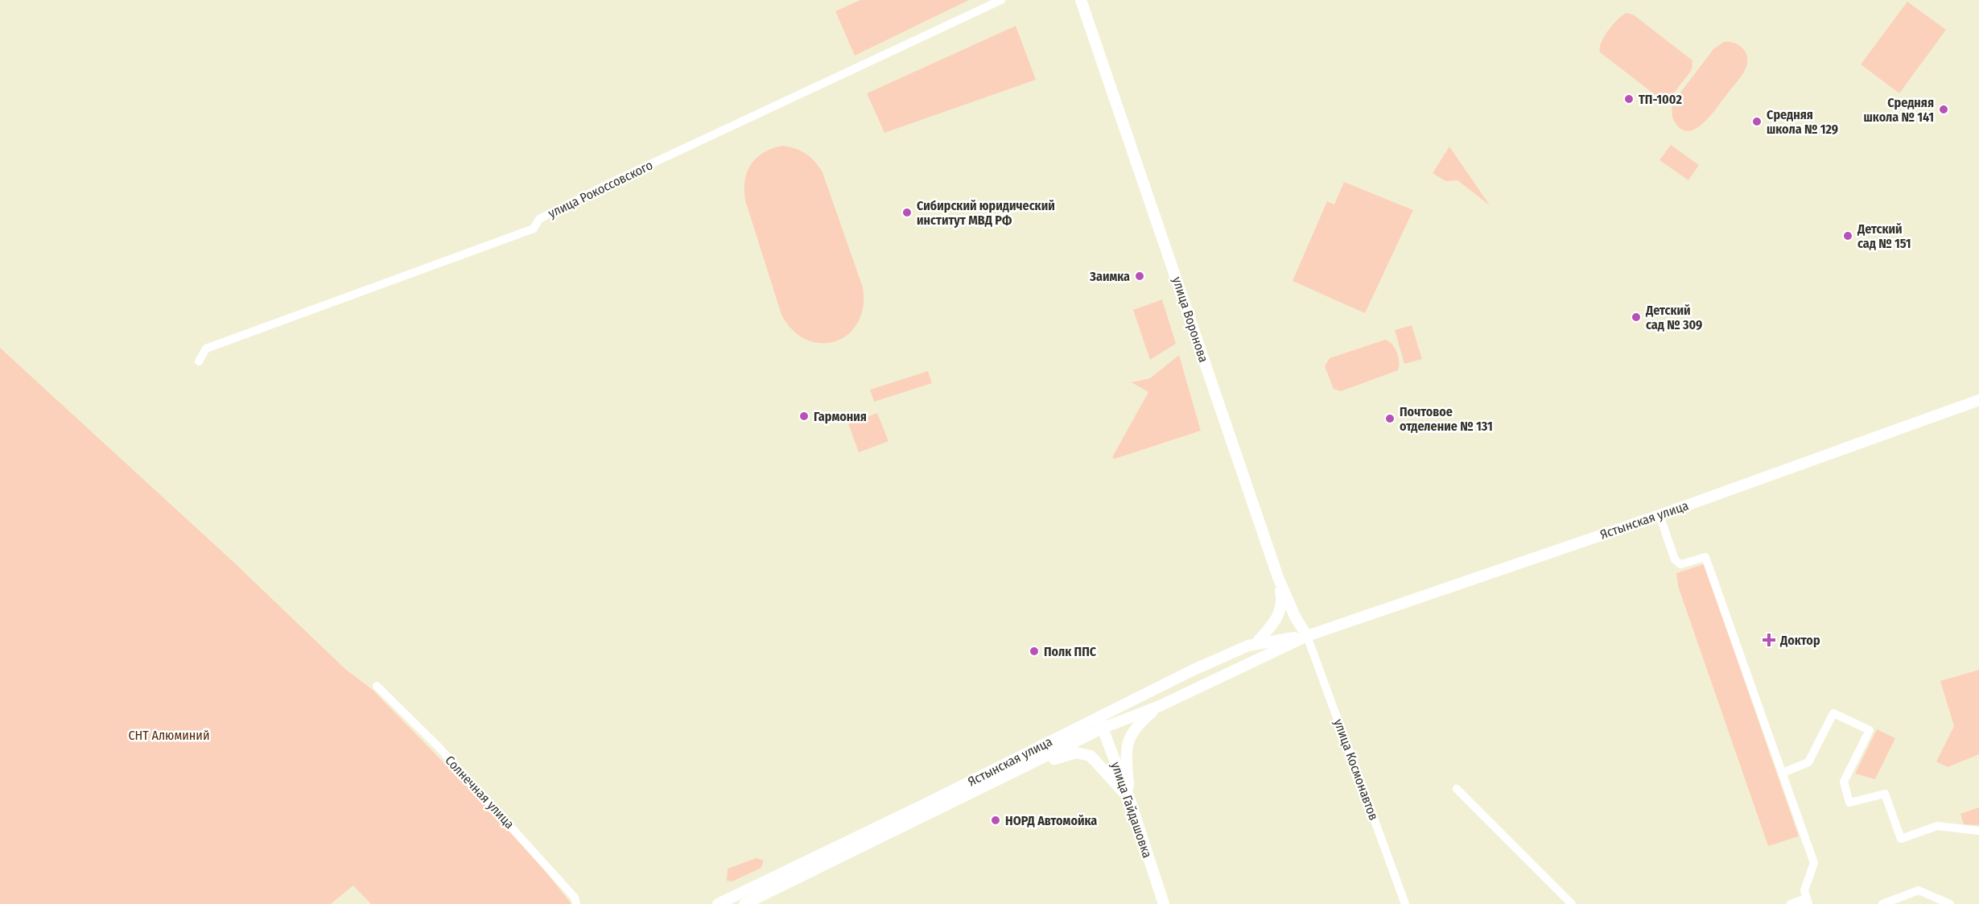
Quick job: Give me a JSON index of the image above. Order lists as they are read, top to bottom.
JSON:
{
  "streets": {
    "main road": ["улица Воронова", "Ястынская улица", "улица Гайдашовка"],
    "street": ["улица Рокоссовского", "улица Космонавтов", "Солнечная улица"]
  },
  "crossings": [
    ["улица Воронова", "Ястынская улица"],
    ["улица Воронова", "улица Космонавтов"],
    ["Ястынская улица", "улица Космонавтов"],
    ["Ястынская улица", "улица Гайдашовка"]
  ],
  "parks": ["СНТ Алюминий"],
  "places": {
    "other": [
      "ТП-1002",
      "Средняя школа № 141",
      "Средняя школа № 129",
      "Сибирский юридический институт МВД РФ",
      "Детский сад № 151",
      "Заимка",
      "Детский сад № 309",
      "Гармония",
      "Почтовое отделение № 131",
      "Полк ППС",
      "НОРД Автомойка"
    ],
    "health": ["Доктор"]
  }
}
